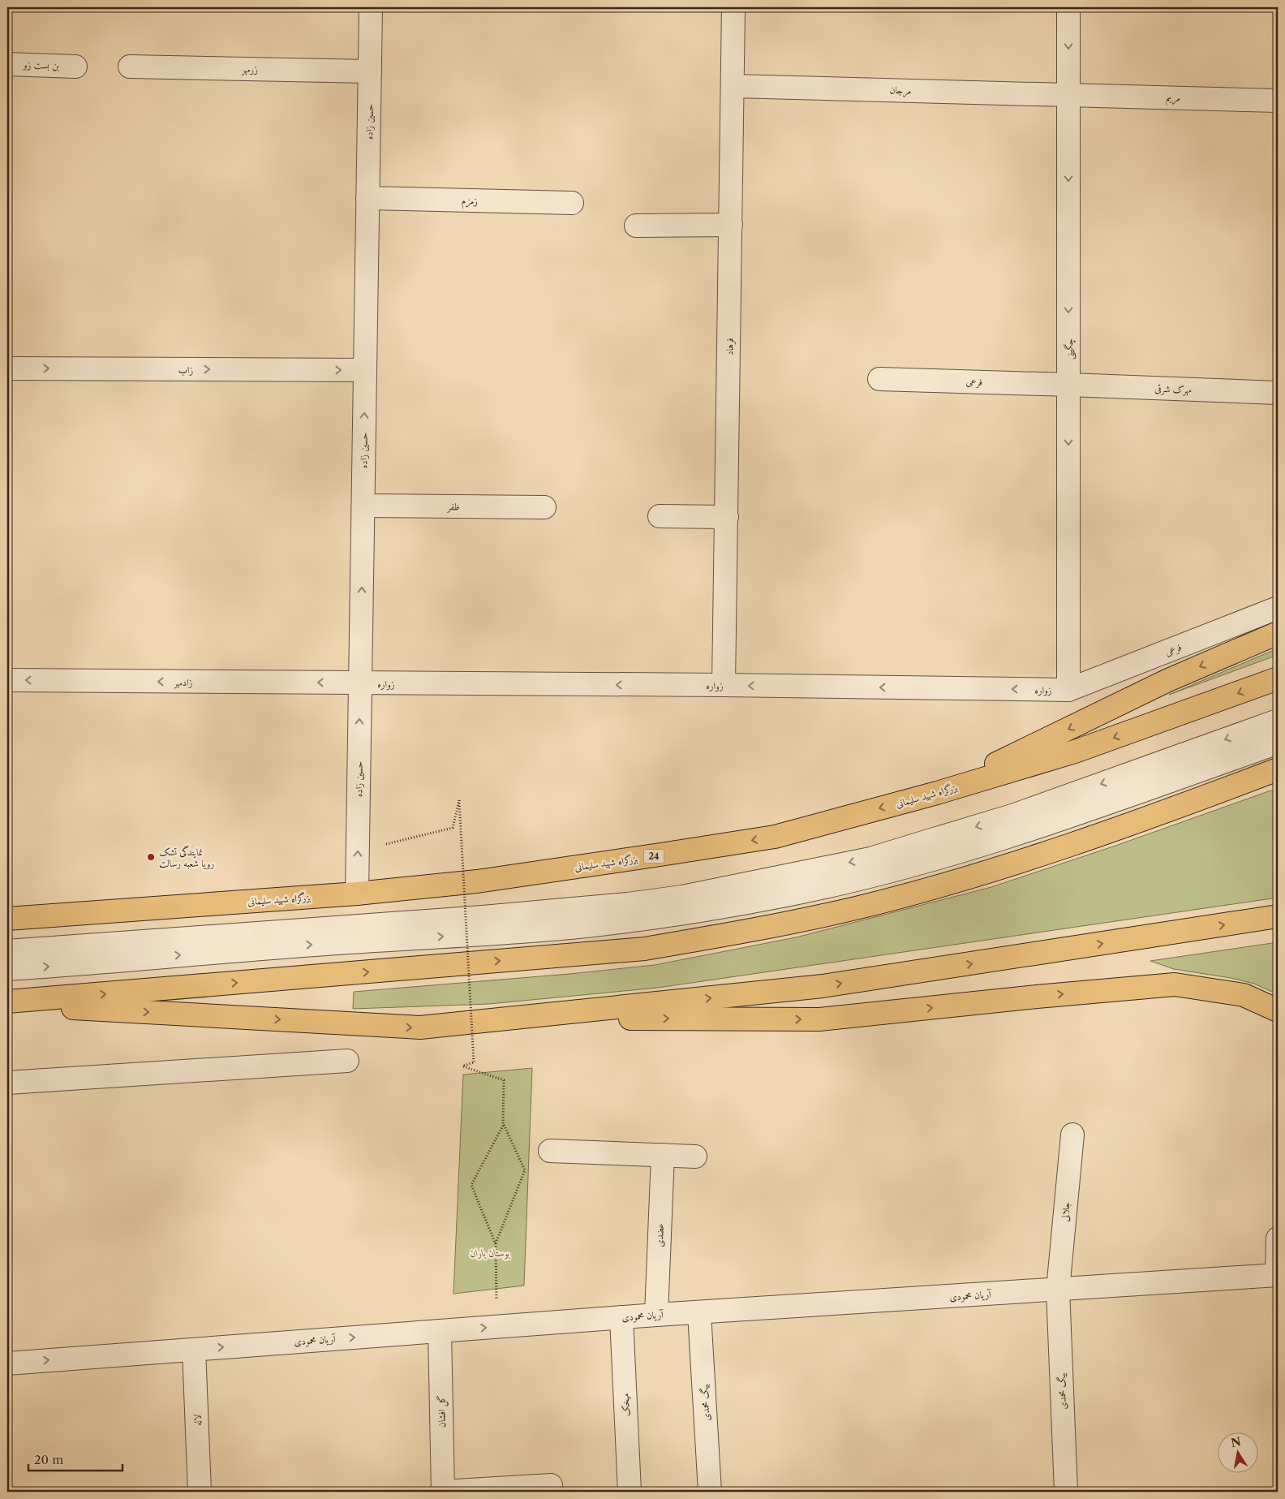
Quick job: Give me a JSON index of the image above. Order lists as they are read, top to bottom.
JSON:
{
  "streets": {
    "highway": ["بزرگراه شهید سلیمانی", "24"],
    "street": [
      "بن بست زو",
      "زرمهر",
      "مرجان",
      "مریم",
      "حسین زاده",
      "زمزم",
      "فرهاد",
      "چگینی",
      "زاب",
      "فرعی",
      "مهرک شرقی",
      "ظفر",
      "زادمهر",
      "زواره",
      "جلالی",
      "عضدی",
      "آریان محمودی",
      "بیگ محمدی",
      "میخک",
      "گل افشان",
      "لاله"
    ]
  },
  "crossings": [
    ["زرمهر", "حسین زاده"],
    ["مرجان", "مریم"],
    ["مرجان", "فرهاد"],
    ["مرجان", "چگینی"],
    ["مریم", "چگینی"],
    ["حسین زاده", "زمزم"],
    ["حسین زاده", "زاب"],
    ["حسین زاده", "ظفر"],
    ["حسین زاده", "زادمهر"],
    ["حسین زاده", "زواره"],
    ["حسین زاده", "بزرگراه شهید سلیمانی"],
    ["فرهاد", "زواره"],
    ["چگینی", "فرعی"],
    ["چگینی", "مهرک شرقی"],
    ["چگینی", "زواره"],
    ["فرعی", "مهرک شرقی"],
    ["فرعی", "زواره"],
    ["زادمهر", "زواره"],
    ["جلالی", "آریان محمودی"],
    ["جلالی", "بیگ محمدی"],
    ["عضدی", "آریان محمودی"],
    ["آریان محمودی", "بیگ محمدی"],
    ["آریان محمودی", "میخک"],
    ["آریان محمودی", "گل افشان"],
    ["آریان محمودی", "لاله"]
  ],
  "one_way": [
    "حسین زاده",
    "چگینی",
    "زاب",
    "زادمهر",
    "آریان محمودی"
  ],
  "parks": ["بوستان باران"],
  "places": ["نمایندگی تشک رویا شعبه رسالت"],
  "scale_bar": "20 m",
  "north": "top"
}
